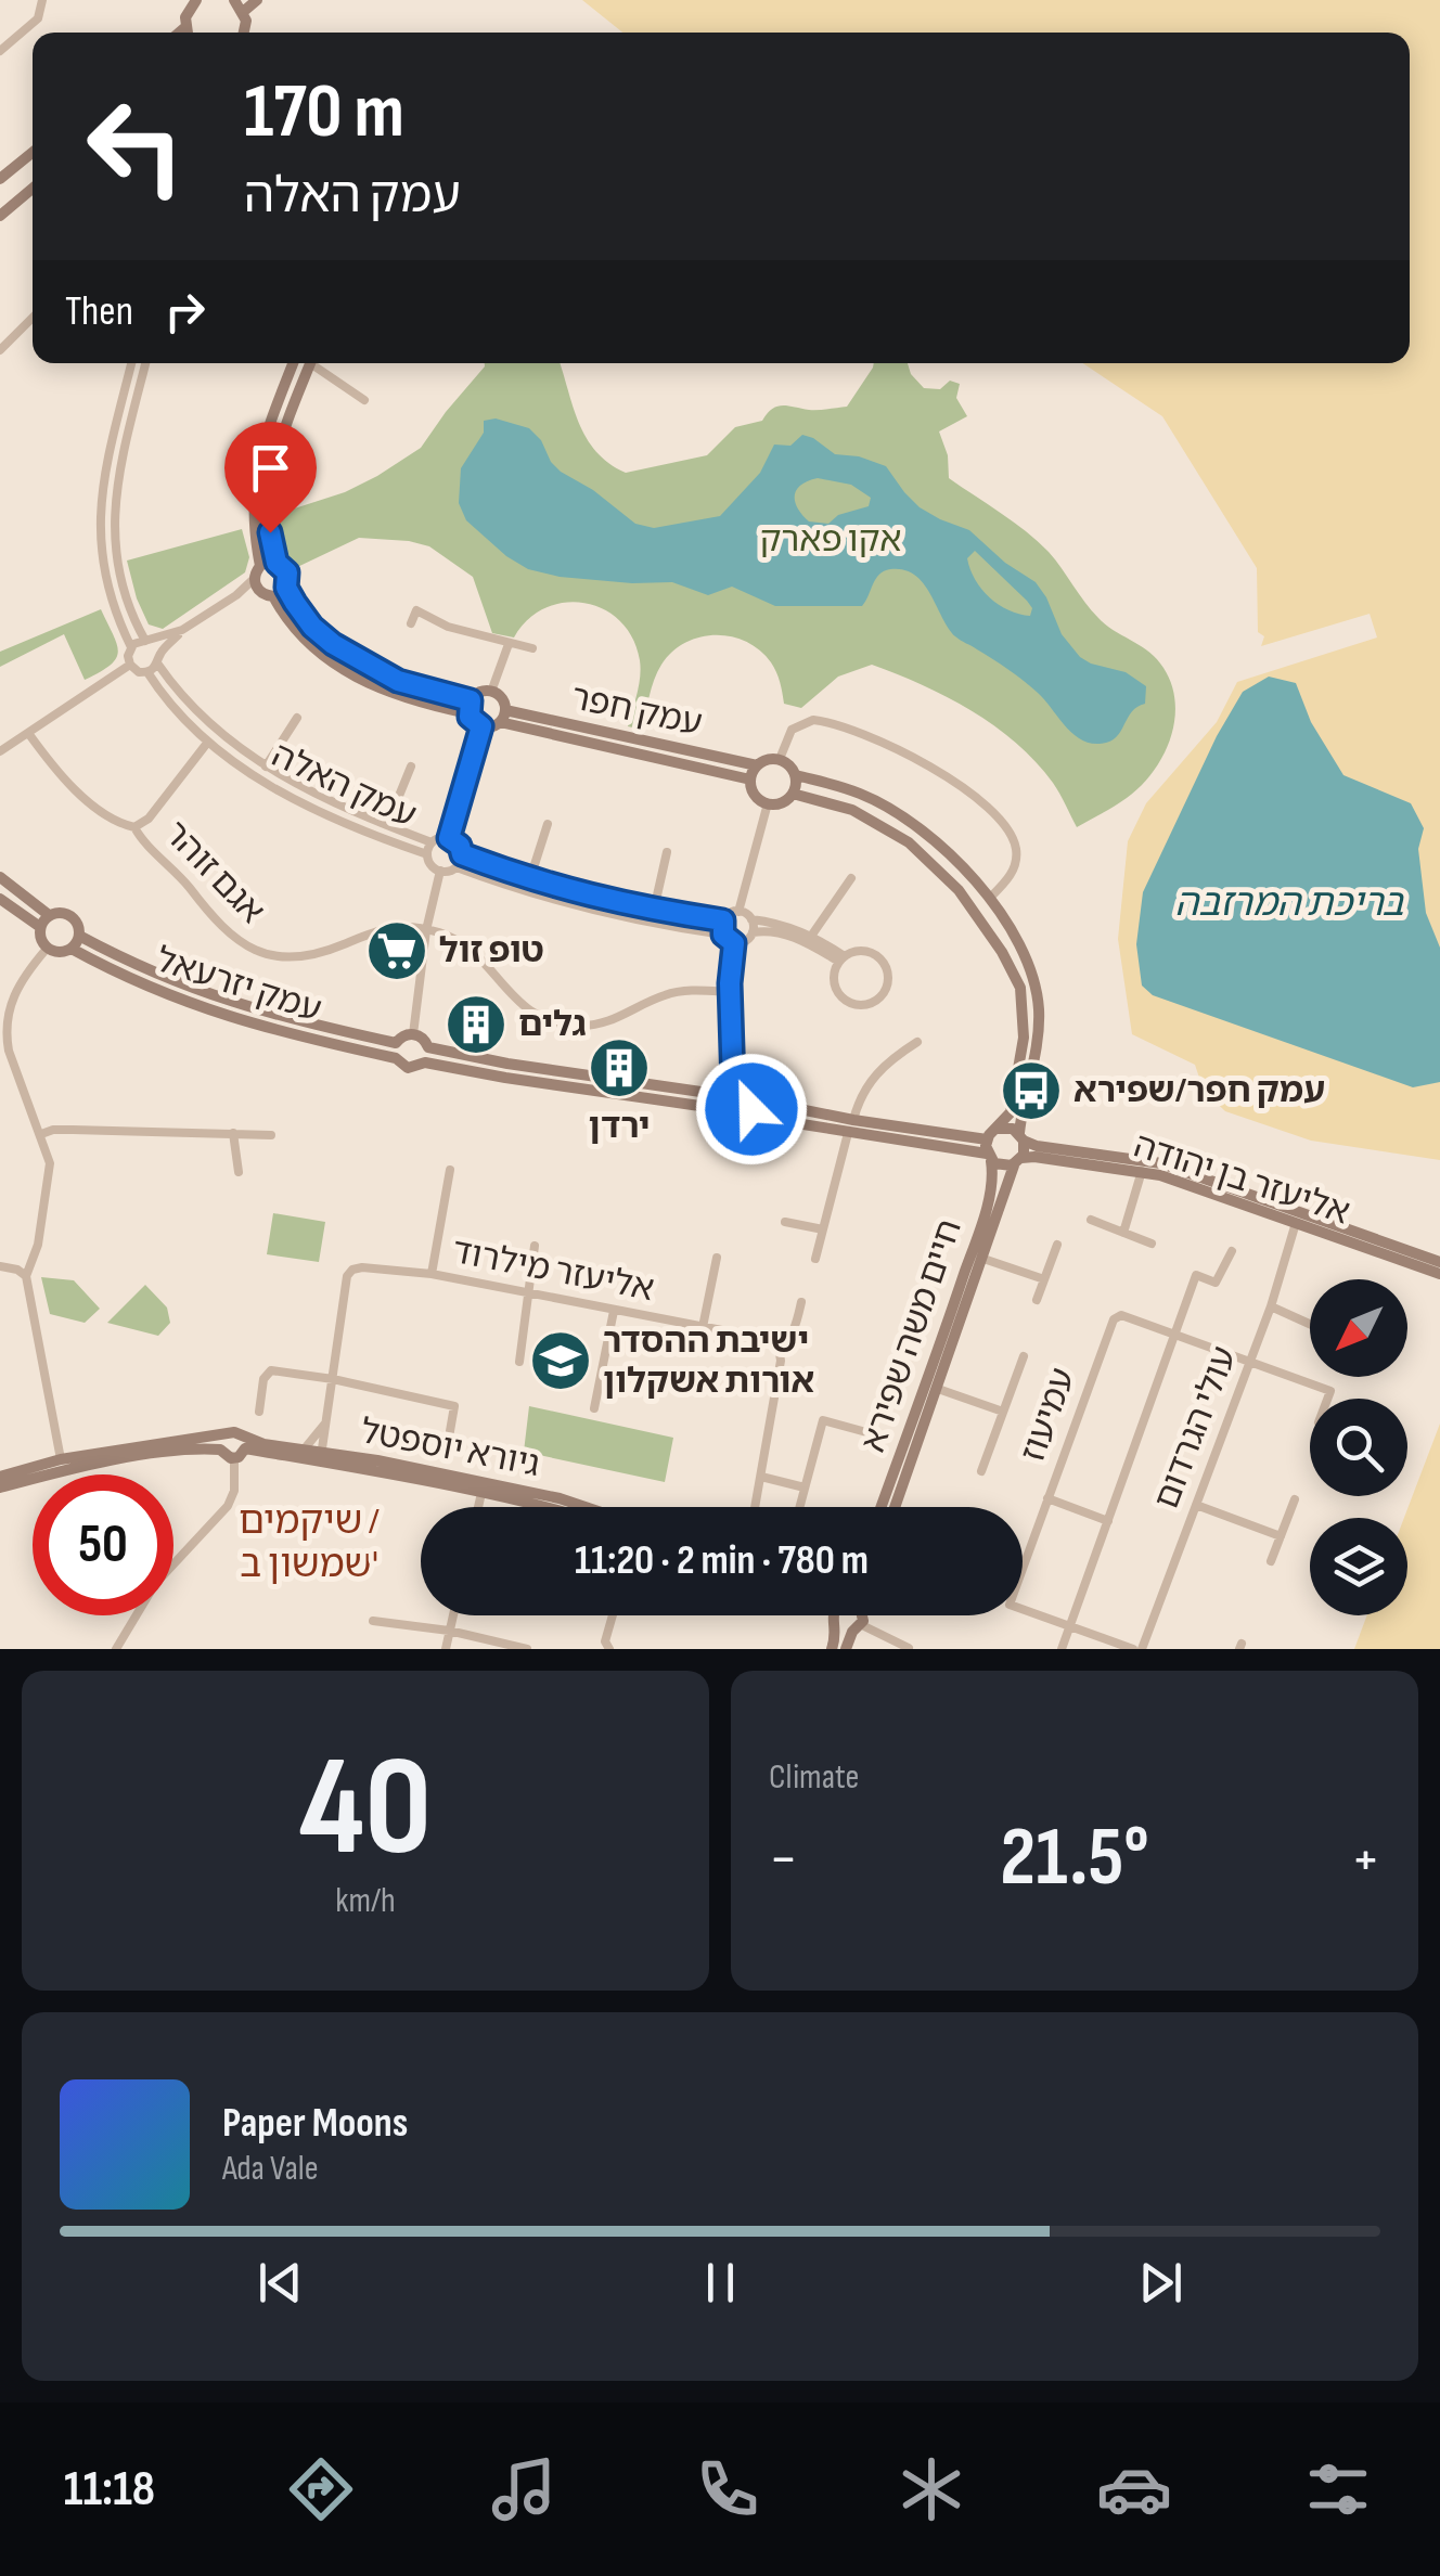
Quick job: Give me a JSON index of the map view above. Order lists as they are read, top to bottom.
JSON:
{
  "streets": {
    "street": [
      "עמק חפר",
      "עמק האלה",
      "אגם זוהר",
      "עמק יזרעאל",
      "אליעזר בן יהודה",
      "אליעזר מילרוד",
      "חיים משה שפירא",
      "עמיעוז",
      "עולי הגרדום",
      "גיורא יוספטל"
    ]
  },
  "crossings": [
    ["אליעזר בן יהודה", "חיים משה שפירא"],
    ["אליעזר בן יהודה", "עולי הגרדום"],
    ["אליעזר מילרוד", "גיורא יוספטל"],
    ["עמיעוז", "עולי הגרדום"]
  ],
  "districts": ["שיקמים / שמשון ב'"],
  "water": ["בריכת המרזבה"],
  "parks": ["אקו פארק"],
  "places": {
    "supermarket": ["טופ זול"],
    "building": ["גלים", "ירדן"],
    "bus stop": ["עמק חפר/שפירא"],
    "school or university": ["ישיבת ההסדר אורות אשקלון"]
  },
  "north": "bottom left",
  "page": {
    "turn": ["170 m", "עמק האלה"],
    "then": "Then",
    "limit": "50",
    "trip": "11:20 · 2 min · 780 m",
    "tile": [
      ["40", "km/h"],
      "Climate"
    ],
    "heat": ["−", "21.5°", "+"],
    "song": ["Paper Moons", "Ada Vale"],
    "tabs": "11:18"
  }
}
